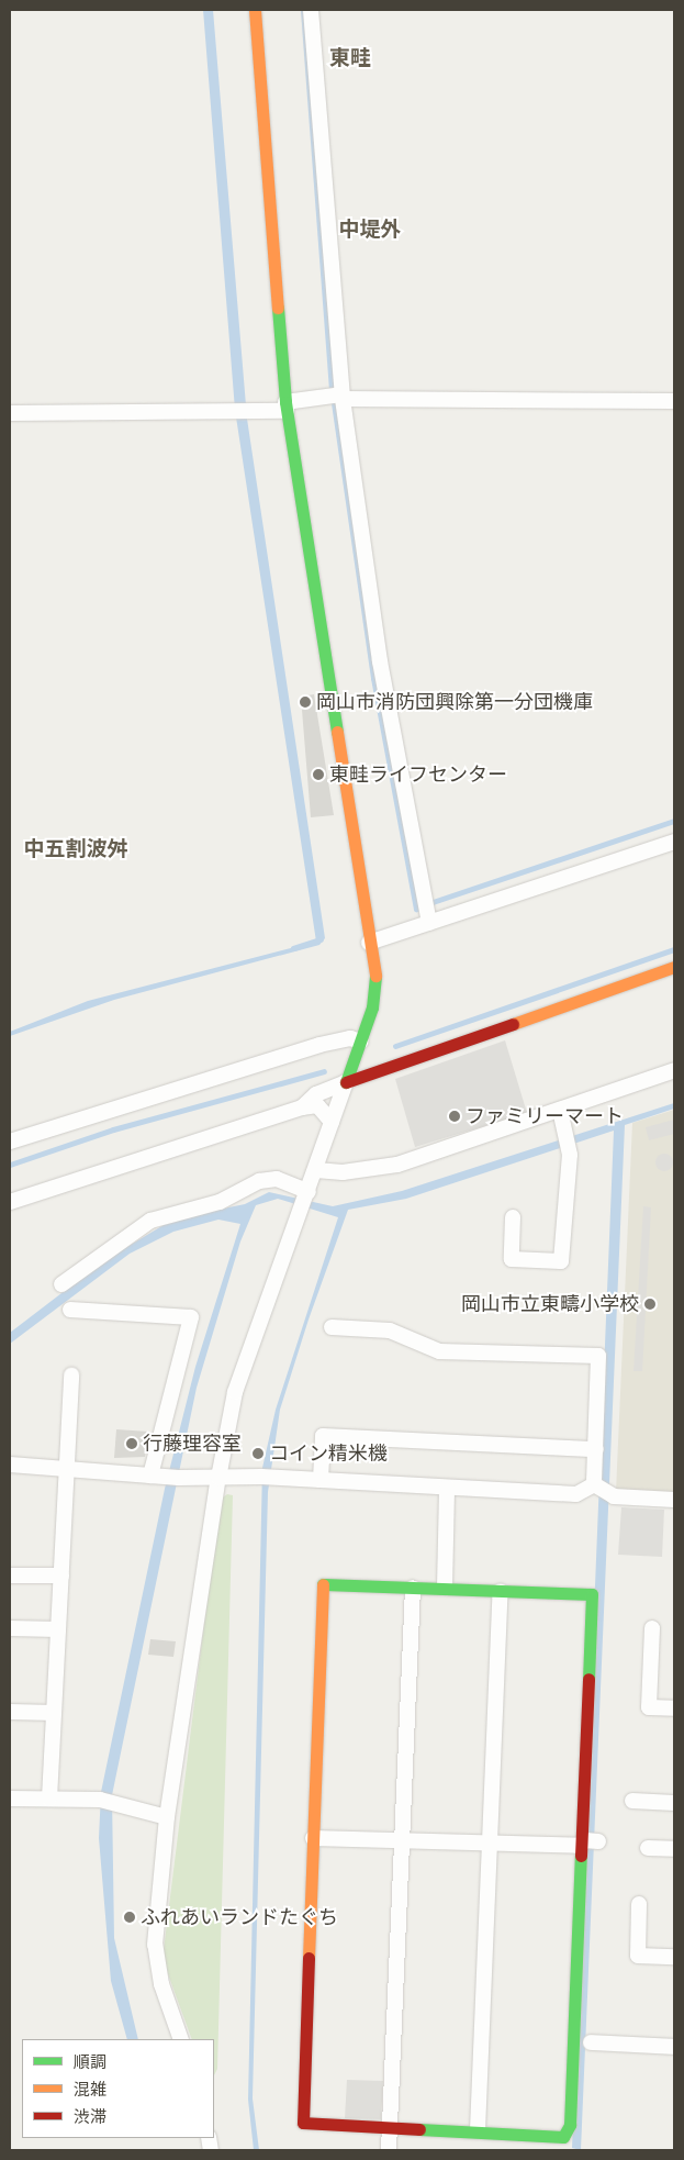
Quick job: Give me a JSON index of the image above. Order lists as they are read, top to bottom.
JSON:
{
  "districts": ["東畦", "中堤外", "中五割波舛"],
  "places": [
    "岡山市消防団興除第一分団機庫",
    "東畦ライフセンター",
    "ファミリーマート",
    "岡山市立東疇小学校",
    "行藤理容室",
    "コイン精米機",
    "ふれあいランドたぐち"
  ],
  "legend": ["順調", "混雑", "渋滞"]
}
